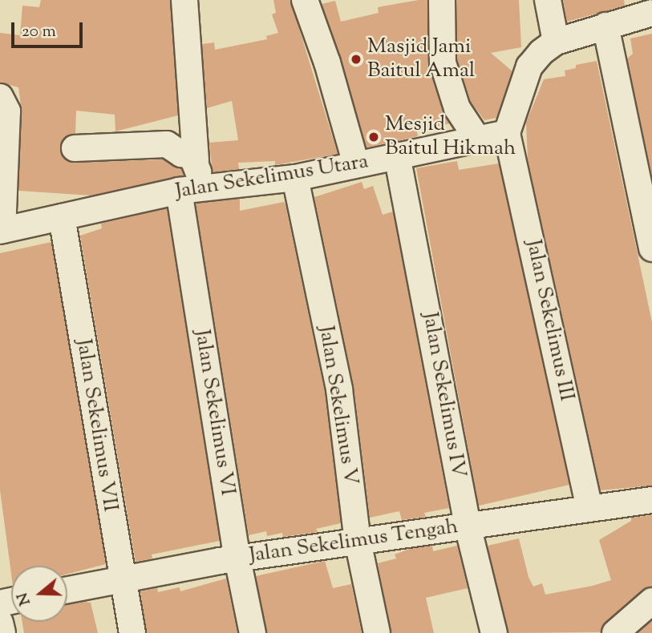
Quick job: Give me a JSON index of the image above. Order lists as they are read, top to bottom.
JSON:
{
  "streets": {
    "street": [
      "Jalan Sekelimus Utara",
      "Jalan Sekelimus III",
      "Jalan Sekelimus IV",
      "Jalan Sekelimus V",
      "Jalan Sekelimus VI",
      "Jalan Sekelimus VII",
      "Jalan Sekelimus Tengah"
    ]
  },
  "crossings": [
    ["Jalan Sekelimus Utara", "Jalan Sekelimus III"],
    ["Jalan Sekelimus Utara", "Jalan Sekelimus IV"],
    ["Jalan Sekelimus Utara", "Jalan Sekelimus V"],
    ["Jalan Sekelimus Utara", "Jalan Sekelimus VI"],
    ["Jalan Sekelimus Utara", "Jalan Sekelimus VII"],
    ["Jalan Sekelimus III", "Jalan Sekelimus Tengah"],
    ["Jalan Sekelimus IV", "Jalan Sekelimus Tengah"],
    ["Jalan Sekelimus V", "Jalan Sekelimus Tengah"],
    ["Jalan Sekelimus VI", "Jalan Sekelimus Tengah"],
    ["Jalan Sekelimus VII", "Jalan Sekelimus Tengah"]
  ],
  "places": ["Masjid Jami Baitul Amal", "Mesjid Baitul Hikmah"],
  "scale_bar": "20 m",
  "north": "left"
}
